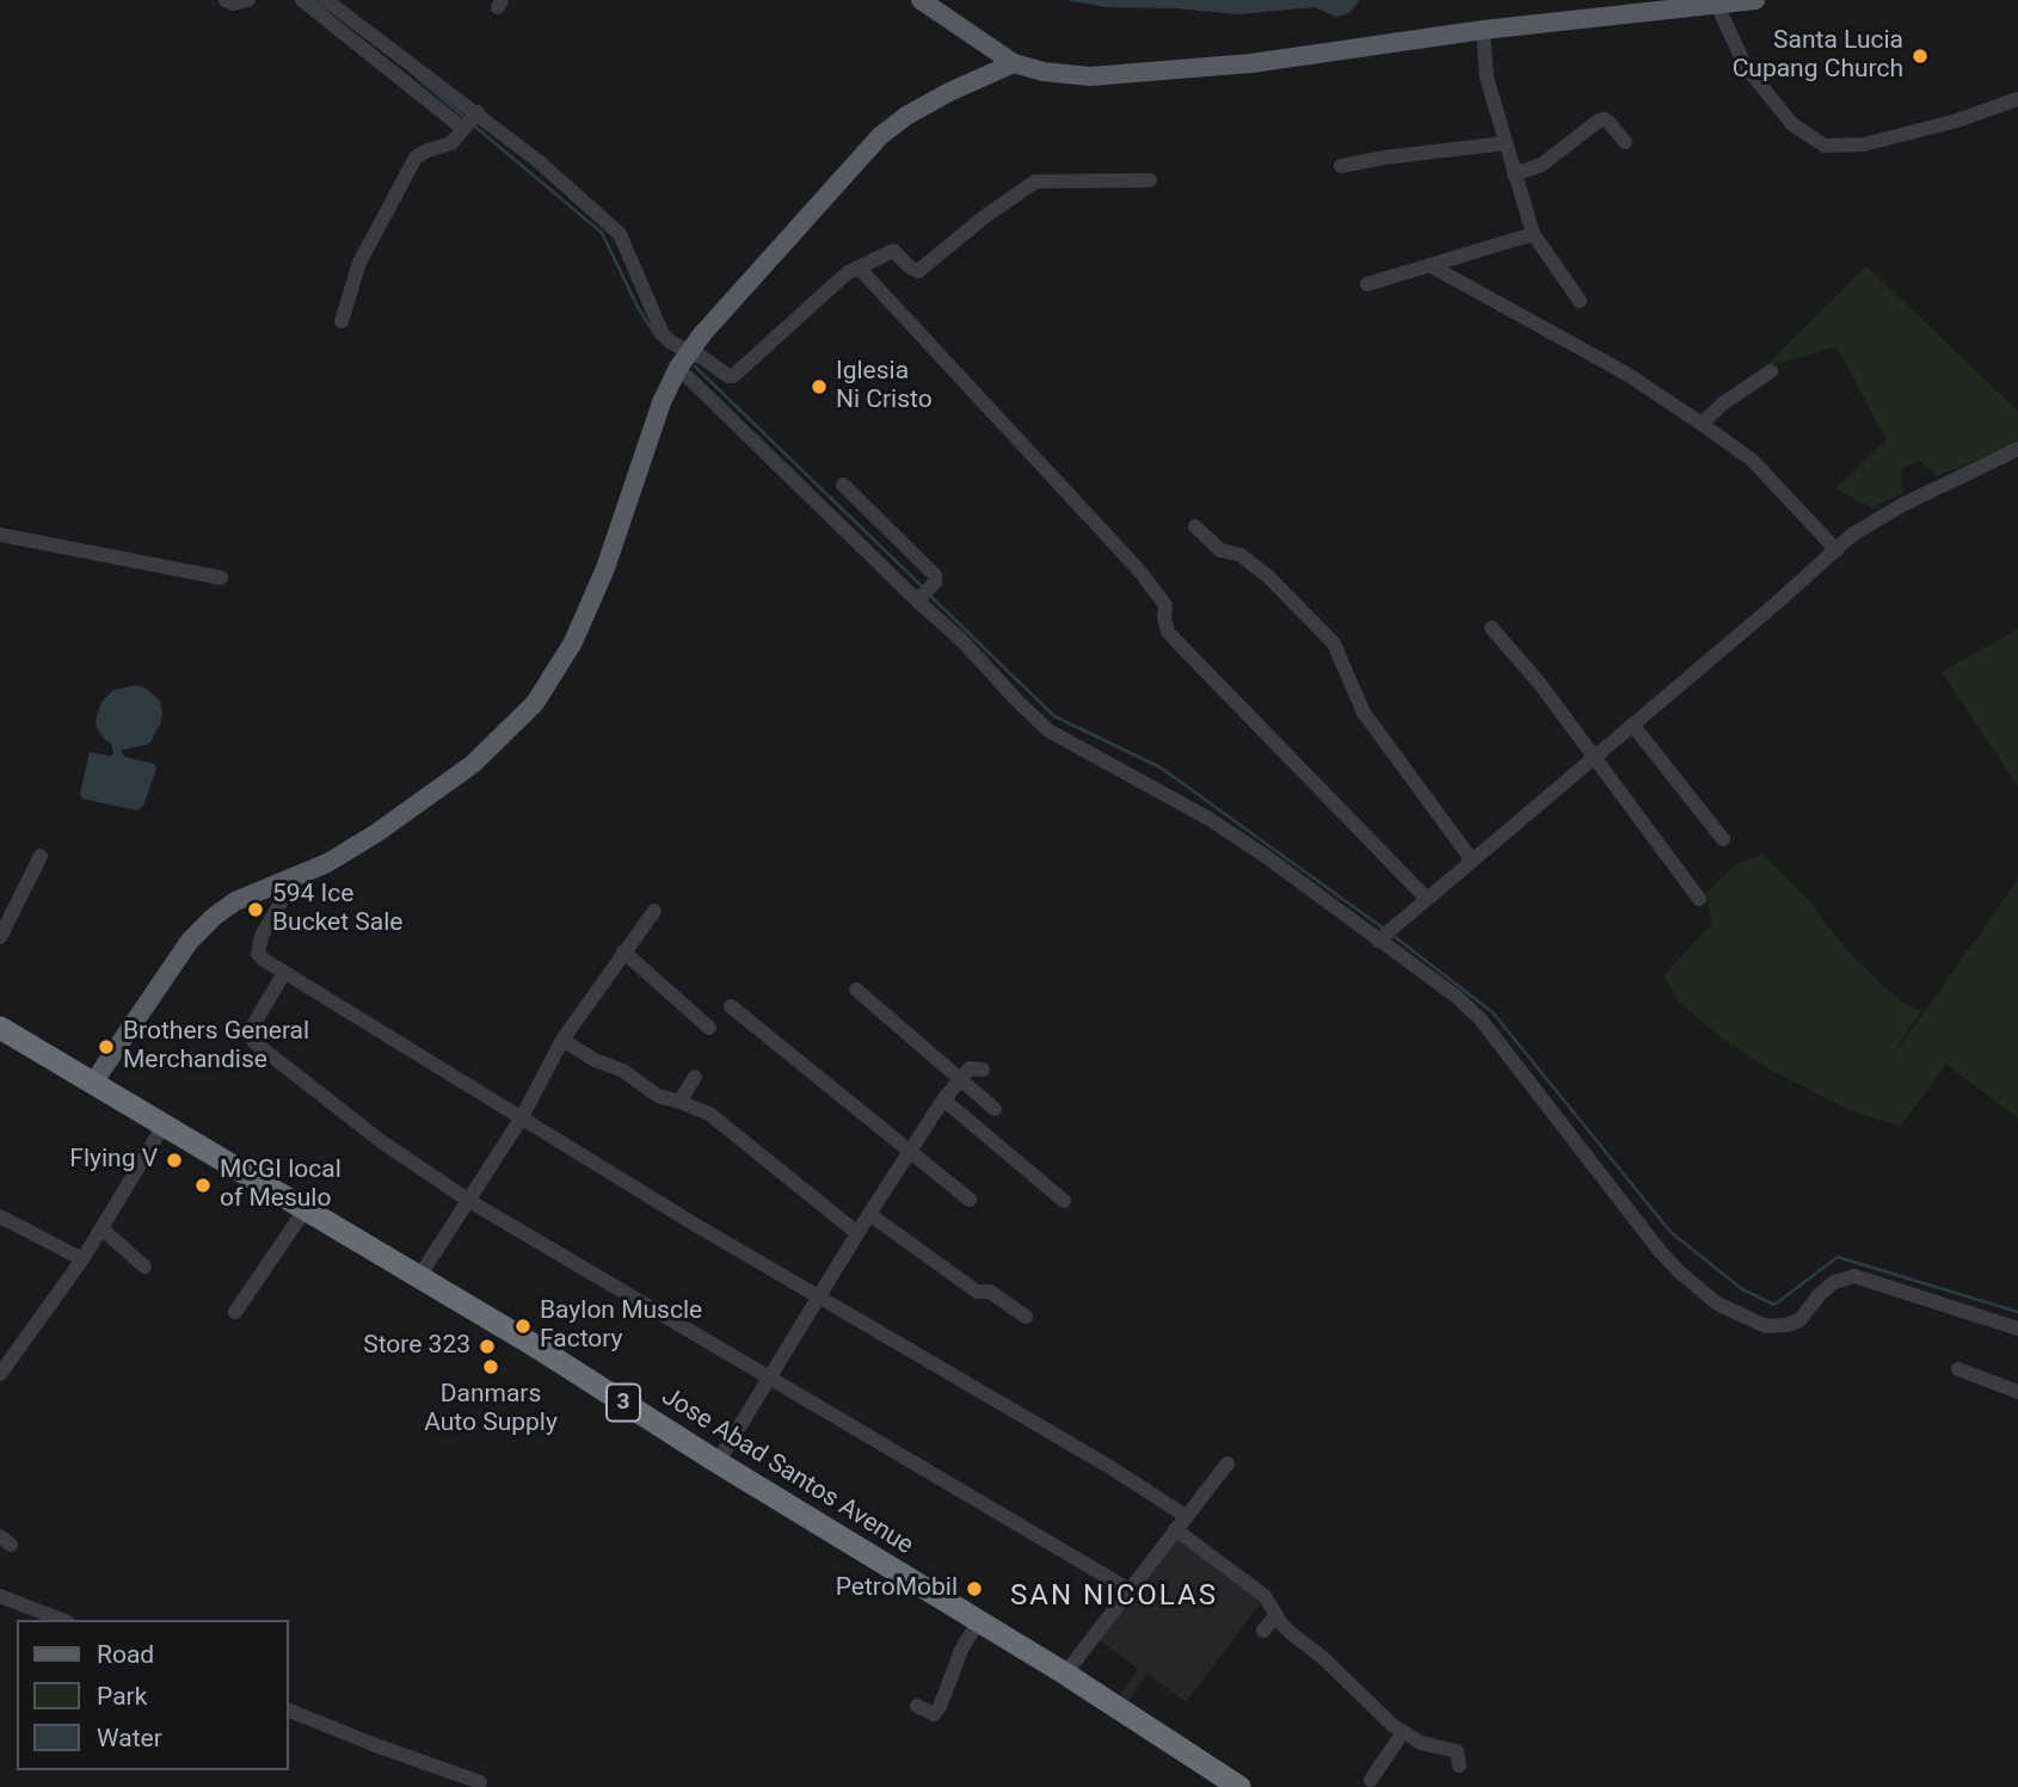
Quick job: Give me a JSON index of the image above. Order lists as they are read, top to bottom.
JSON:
{
  "streets": {
    "highway": ["3", "Jose Abad Santos Avenue"]
  },
  "districts": ["SAN NICOLAS"],
  "places": [
    "Santa Lucia Cupang Church",
    "Iglesia Ni Cristo",
    "594 Ice Bucket Sale",
    "Brothers General Merchandise",
    "Flying V",
    "MCGI local of Mesulo",
    "Baylon Muscle Factory",
    "Store 323",
    "Danmars Auto Supply",
    "PetroMobil"
  ],
  "legend": ["Road", "Park", "Water"]
}
